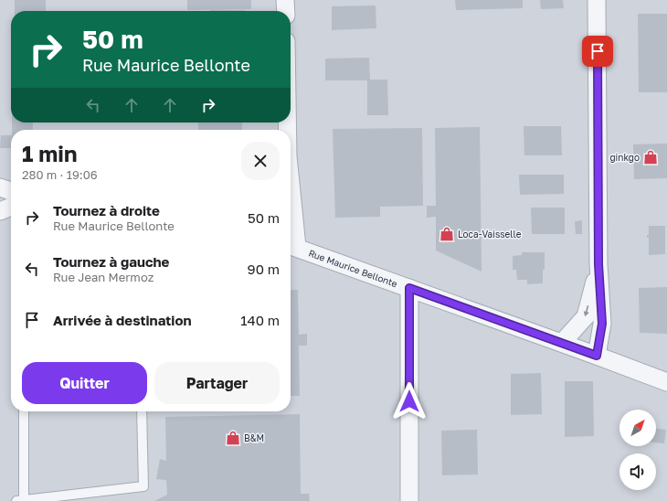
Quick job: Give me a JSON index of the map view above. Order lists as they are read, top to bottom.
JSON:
{
  "streets": {
    "street": ["Rue Maurice Bellonte"]
  },
  "places": {
    "shop": ["ginkgo", "Loca-Vaisselle", "B&M"]
  },
  "north": "top right",
  "page": {
    "turn": ["50 m", "Rue Maurice Bellonte"],
    "heading": ["1 min", "280 m · 19:06"],
    "list": [
      {
        "name": "Tournez à droite",
        "note": "Rue Maurice Bellonte",
        "value": "50 m"
      },
      {
        "name": "Tournez à gauche",
        "note": "Rue Jean Mermoz",
        "value": "90 m"
      },
      {
        "name": "Arrivée à destination",
        "value": "140 m"
      }
    ],
    "buttons": ["Quitter", "Partager"]
  }
}
